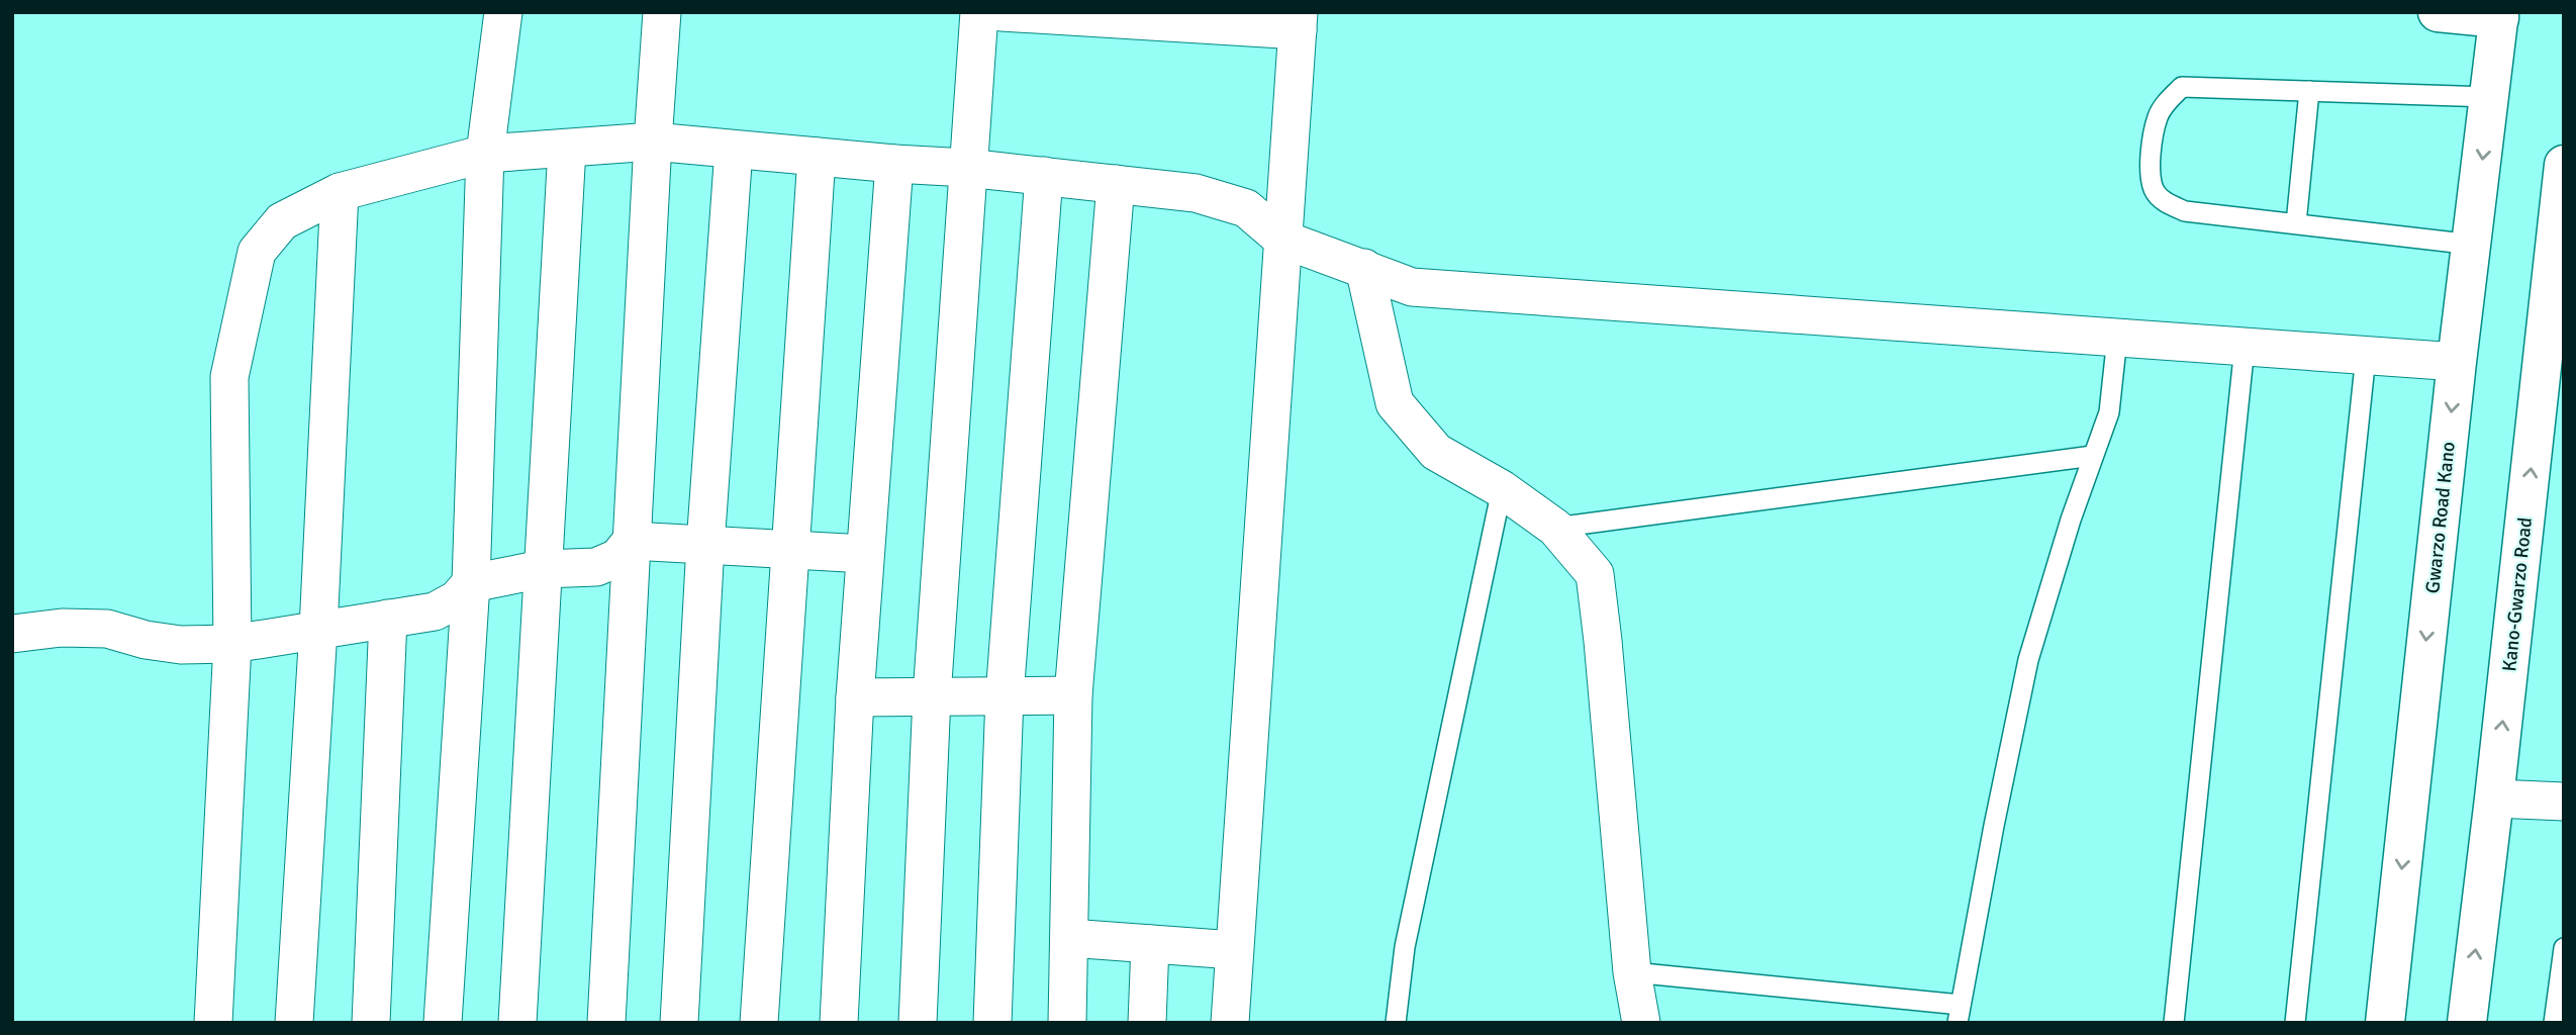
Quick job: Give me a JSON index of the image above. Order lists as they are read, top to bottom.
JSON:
{
  "streets": {
    "main road": ["Gwarzo Road Kano", "Kano-Gwarzo Road"]
  },
  "one_way": ["Gwarzo Road Kano", "Kano-Gwarzo Road"]
}
